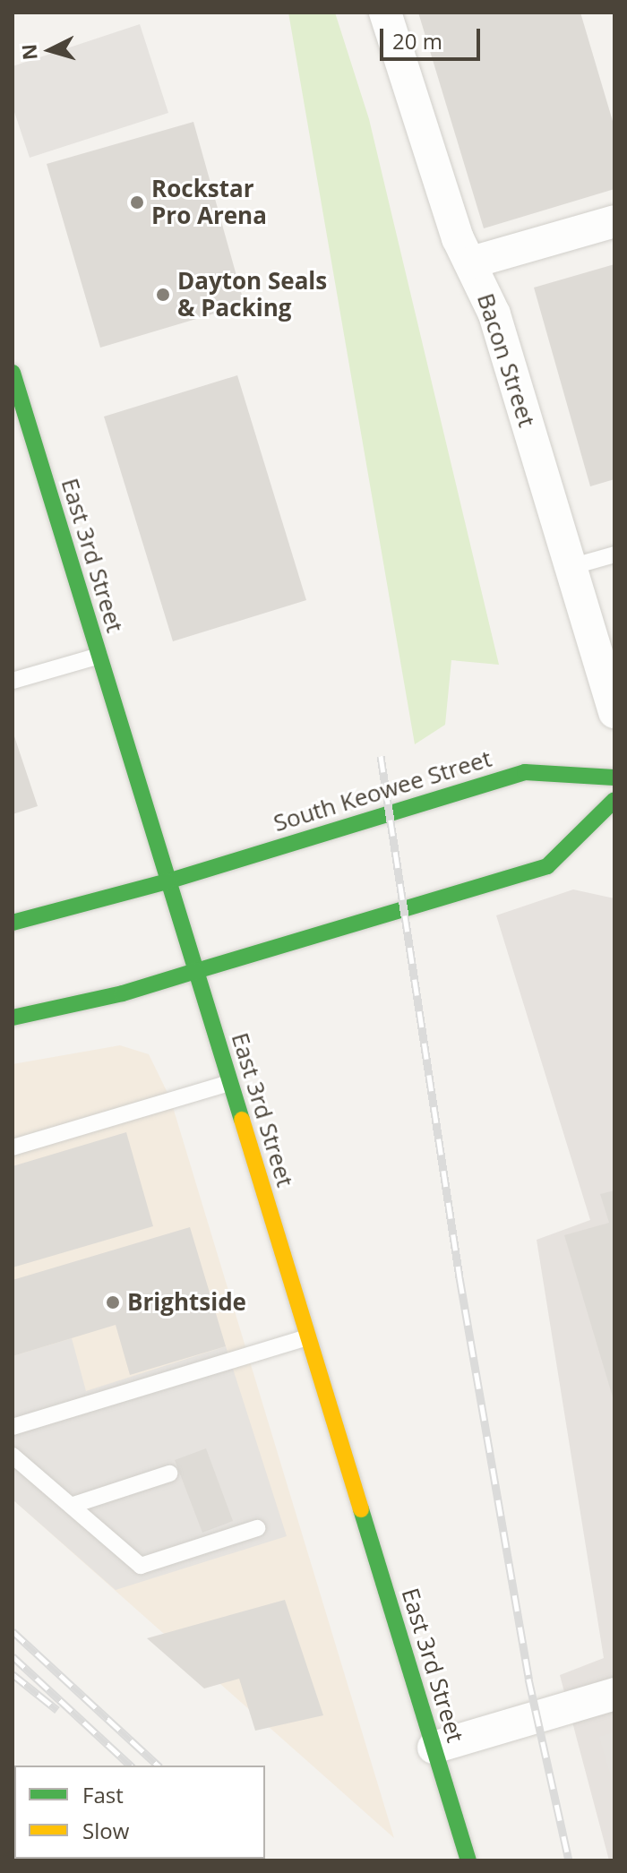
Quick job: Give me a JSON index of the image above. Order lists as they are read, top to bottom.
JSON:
{
  "streets": {
    "main road": ["East 3rd Street", "South Keowee Street"],
    "street": ["Bacon Street"]
  },
  "crossings": [
    ["East 3rd Street", "South Keowee Street"]
  ],
  "places": ["Rockstar Pro Arena", "Dayton Seals & Packing", "Brightside"],
  "legend": ["Fast", "Slow"],
  "scale_bar": "20 m",
  "north": "left"
}
